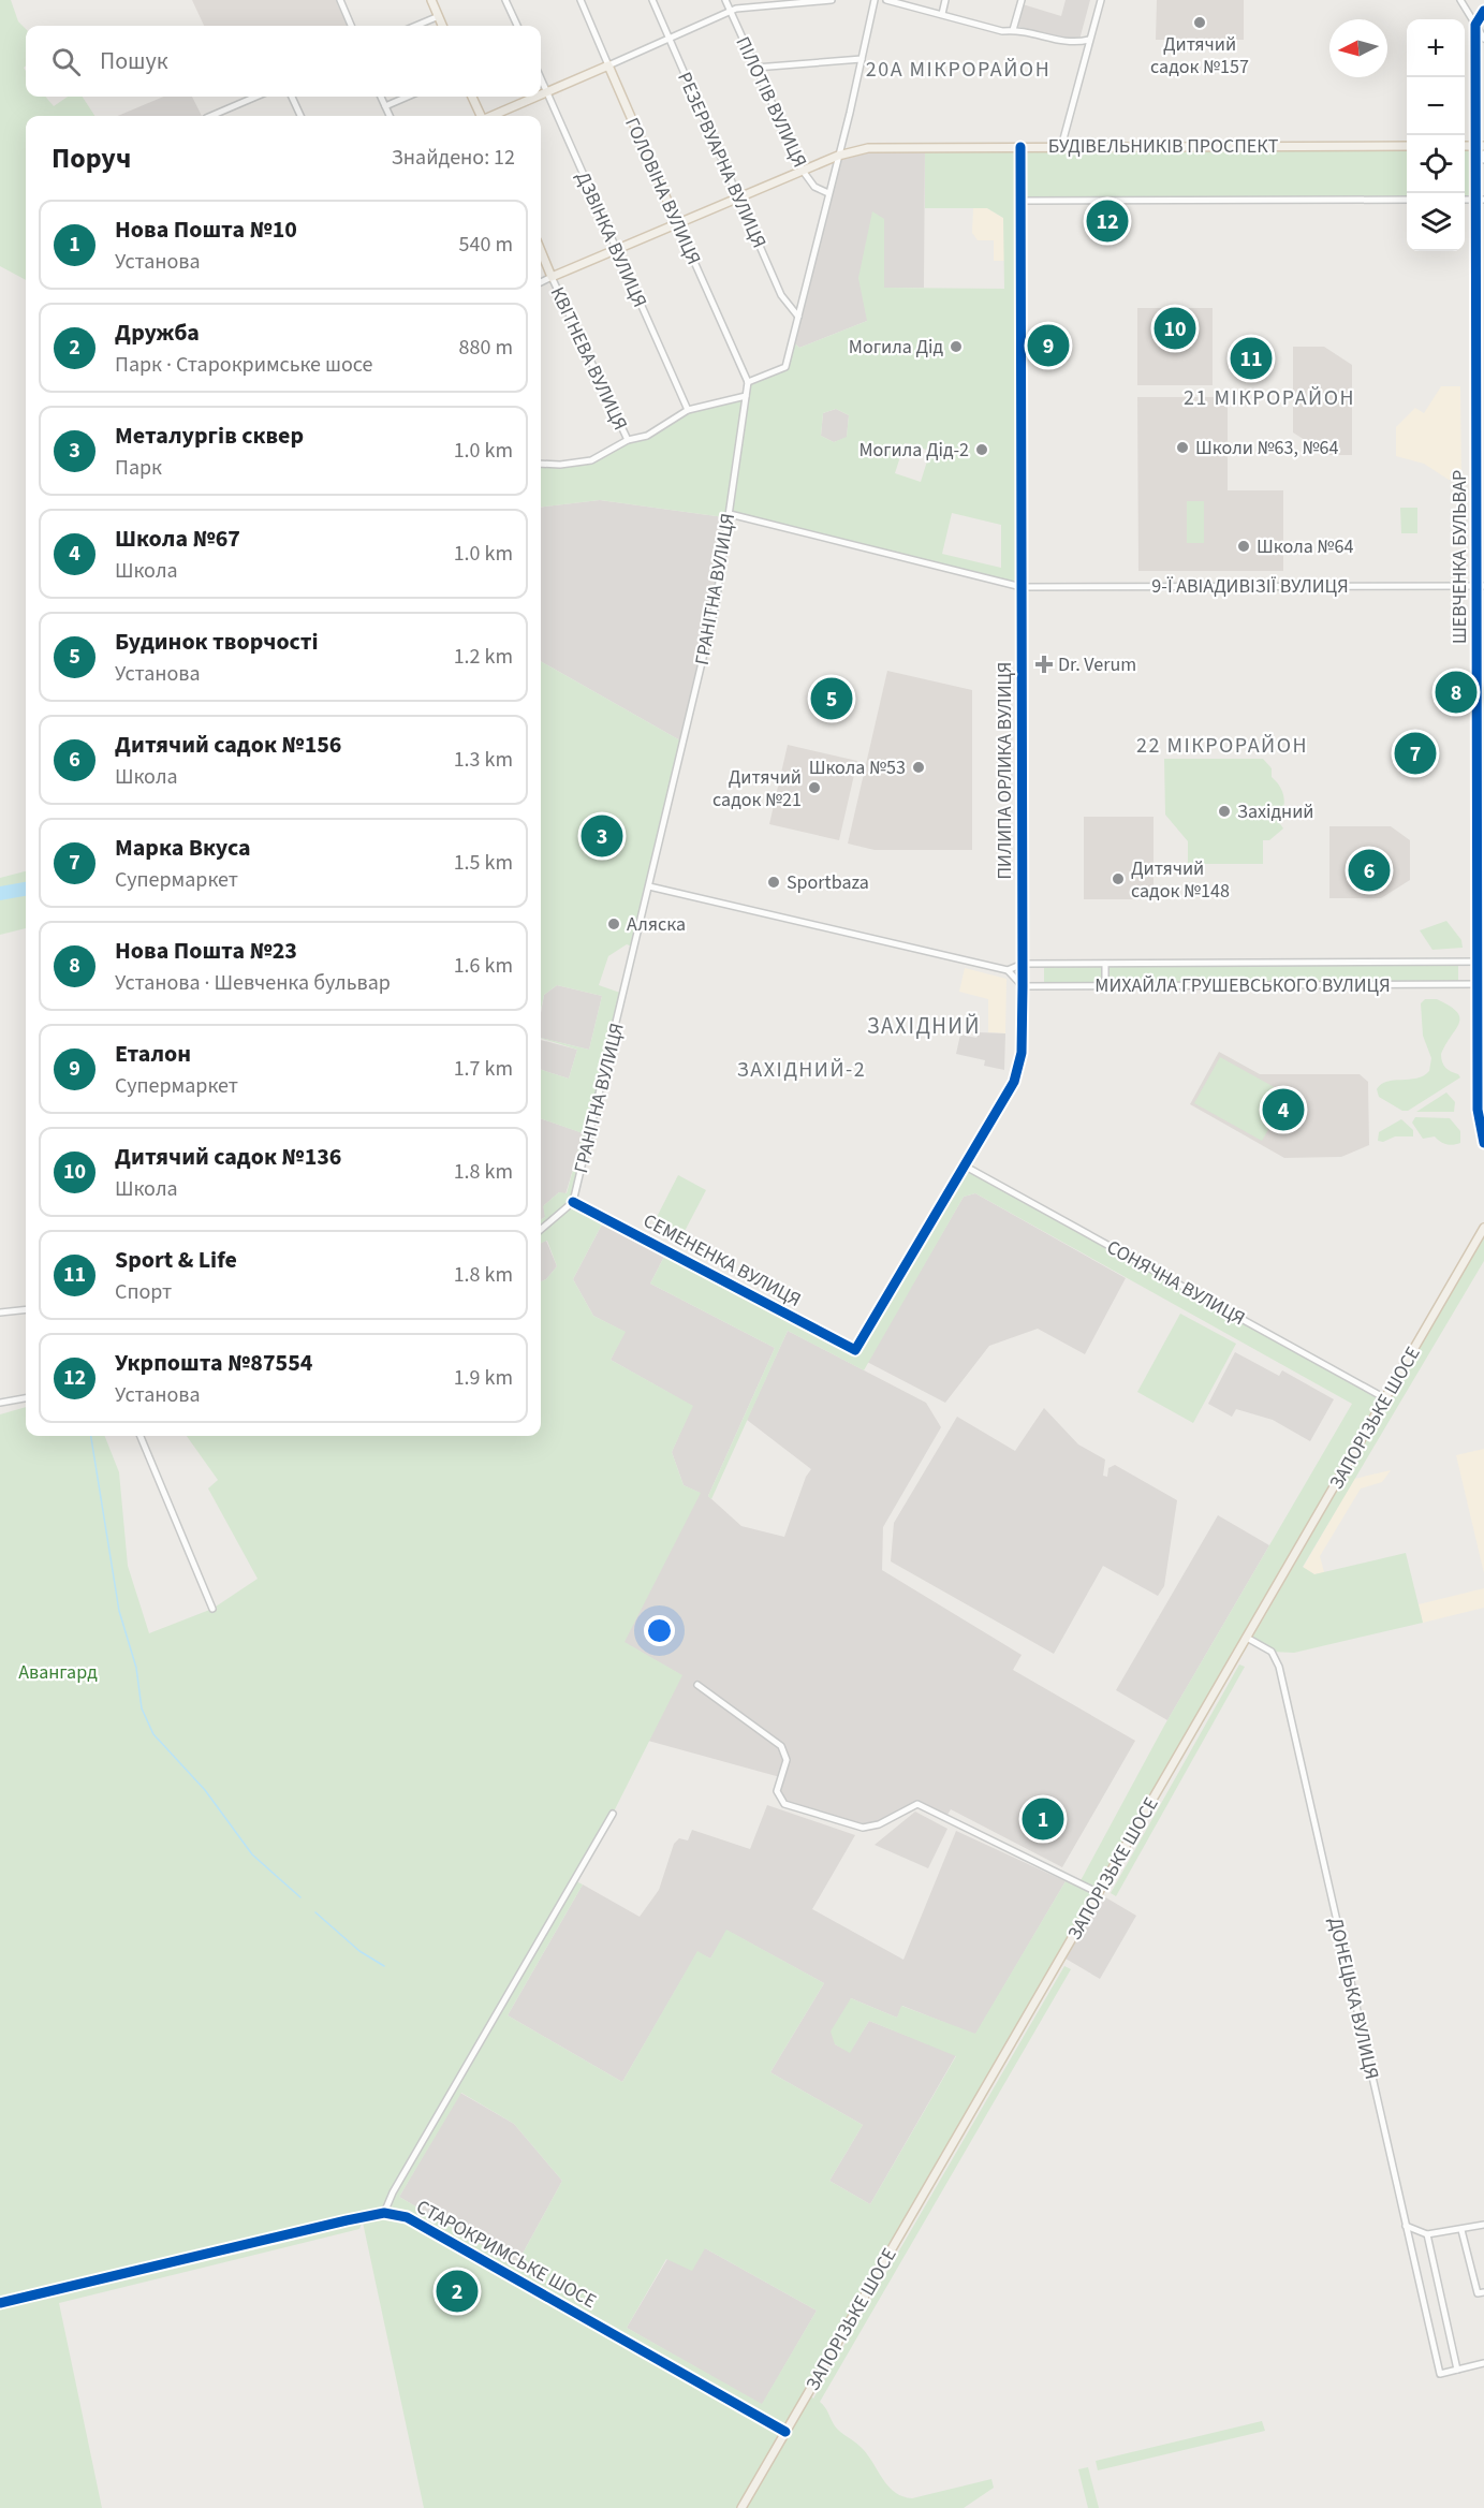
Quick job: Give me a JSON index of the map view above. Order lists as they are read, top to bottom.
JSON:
{
  "streets": {
    "main road": [
      "БУДІВЕЛЬНИКІВ ПРОСПЕКТ",
      "ГОЛОВІНА ВУЛИЦЯ",
      "КВІТНЕВА ВУЛИЦЯ",
      "ЗАПОРІЗЬКЕ ШОСЕ"
    ],
    "street": [
      "ПІЛОТІВ ВУЛИЦЯ",
      "РЕЗЕРВУАРНА ВУЛИЦЯ",
      "ДЗВІНКА ВУЛИЦЯ",
      "ШЕВЧЕНКА БУЛЬВАР",
      "9-Ї АВІАДИВІЗІЇ ВУЛИЦЯ",
      "ГРАНІТНА ВУЛИЦЯ",
      "ПИЛИПА ОРЛИКА ВУЛИЦЯ",
      "МИХАЙЛА ГРУШЕВСЬКОГО ВУЛИЦЯ",
      "СЕМЕНЕНКА ВУЛИЦЯ",
      "СОНЯЧНА ВУЛИЦЯ",
      "ДОНЕЦЬКА ВУЛИЦЯ",
      "СТАРОКРИМСЬКЕ ШОСЕ"
    ]
  },
  "crossings": [
    ["ПІЛОТІВ ВУЛИЦЯ", "БУДІВЕЛЬНИКІВ ПРОСПЕКТ"],
    ["БУДІВЕЛЬНИКІВ ПРОСПЕКТ", "РЕЗЕРВУАРНА ВУЛИЦЯ"],
    ["БУДІВЕЛЬНИКІВ ПРОСПЕКТ", "ГОЛОВІНА ВУЛИЦЯ"],
    ["БУДІВЕЛЬНИКІВ ПРОСПЕКТ", "ДЗВІНКА ВУЛИЦЯ"],
    ["БУДІВЕЛЬНИКІВ ПРОСПЕКТ", "КВІТНЕВА ВУЛИЦЯ"],
    ["БУДІВЕЛЬНИКІВ ПРОСПЕКТ", "ПИЛИПА ОРЛИКА ВУЛИЦЯ"],
    ["ГОЛОВІНА ВУЛИЦЯ", "ГРАНІТНА ВУЛИЦЯ"],
    ["ШЕВЧЕНКА БУЛЬВАР", "9-Ї АВІАДИВІЗІЇ ВУЛИЦЯ"],
    ["ШЕВЧЕНКА БУЛЬВАР", "МИХАЙЛА ГРУШЕВСЬКОГО ВУЛИЦЯ"],
    ["9-Ї АВІАДИВІЗІЇ ВУЛИЦЯ", "ГРАНІТНА ВУЛИЦЯ"],
    ["9-Ї АВІАДИВІЗІЇ ВУЛИЦЯ", "ПИЛИПА ОРЛИКА ВУЛИЦЯ"],
    ["ГРАНІТНА ВУЛИЦЯ", "СЕМЕНЕНКА ВУЛИЦЯ"],
    ["ПИЛИПА ОРЛИКА ВУЛИЦЯ", "МИХАЙЛА ГРУШЕВСЬКОГО ВУЛИЦЯ"],
    ["ПИЛИПА ОРЛИКА ВУЛИЦЯ", "СЕМЕНЕНКА ВУЛИЦЯ"],
    ["ПИЛИПА ОРЛИКА ВУЛИЦЯ", "СОНЯЧНА ВУЛИЦЯ"],
    ["СОНЯЧНА ВУЛИЦЯ", "ЗАПОРІЗЬКЕ ШОСЕ"],
    ["ЗАПОРІЗЬКЕ ШОСЕ", "ДОНЕЦЬКА ВУЛИЦЯ"],
    ["ЗАПОРІЗЬКЕ ШОСЕ", "СТАРОКРИМСЬКЕ ШОСЕ"]
  ],
  "districts": [
    "20А МІКРОРАЙОН",
    "21 МІКРОРАЙОН",
    "22 МІКРОРАЙОН",
    "ЗАХІДНИЙ",
    "ЗАХІДНИЙ-2"
  ],
  "parks": ["Авангард"],
  "places": {
    "other": [
      "Дитячий садок №157",
      "Могила Дiд",
      "Школи №63, №64",
      "Могила Дiд-2",
      "Школа №64",
      "Школа №53",
      "Дитячий садок №21",
      "Західний",
      "Дитячий садок №148",
      "Sportbaza",
      "Аляска"
    ],
    "health": ["Dr. Verum"]
  },
  "north": "left",
  "page": {
    "map_buttons": ["+", "−"],
    "search": "Пошук",
    "heading": ["Поруч", "Знайдено: 12"],
    "pins": [
      "12",
      "10",
      "9",
      "11",
      "8",
      "5",
      "7",
      "3",
      "6",
      "4",
      "1",
      "2"
    ],
    "list": [
      {
        "mark": "1",
        "name": "Нова Пошта №10",
        "note": "Установа",
        "value": "540 m"
      },
      {
        "mark": "2",
        "name": "Дружба",
        "note": "Парк · Старокримське шосе",
        "value": "880 m"
      },
      {
        "mark": "3",
        "name": "Металургів сквер",
        "note": "Парк",
        "value": "1.0 km"
      },
      {
        "mark": "4",
        "name": "Школа №67",
        "note": "Школа",
        "value": "1.0 km"
      },
      {
        "mark": "5",
        "name": "Будинок творчості",
        "note": "Установа",
        "value": "1.2 km"
      },
      {
        "mark": "6",
        "name": "Дитячий садок №156",
        "note": "Школа",
        "value": "1.3 km"
      },
      {
        "mark": "7",
        "name": "Марка Вкуса",
        "note": "Супермаркет",
        "value": "1.5 km"
      },
      {
        "mark": "8",
        "name": "Нова Пошта №23",
        "note": "Установа · Шевченка бульвар",
        "value": "1.6 km"
      },
      {
        "mark": "9",
        "name": "Еталон",
        "note": "Супермаркет",
        "value": "1.7 km"
      },
      {
        "mark": "10",
        "name": "Дитячий садок №136",
        "note": "Школа",
        "value": "1.8 km"
      },
      {
        "mark": "11",
        "name": "Sport & Life",
        "note": "Спорт",
        "value": "1.8 km"
      },
      {
        "mark": "12",
        "name": "Укрпошта №87554",
        "note": "Установа",
        "value": "1.9 km"
      }
    ]
  }
}
